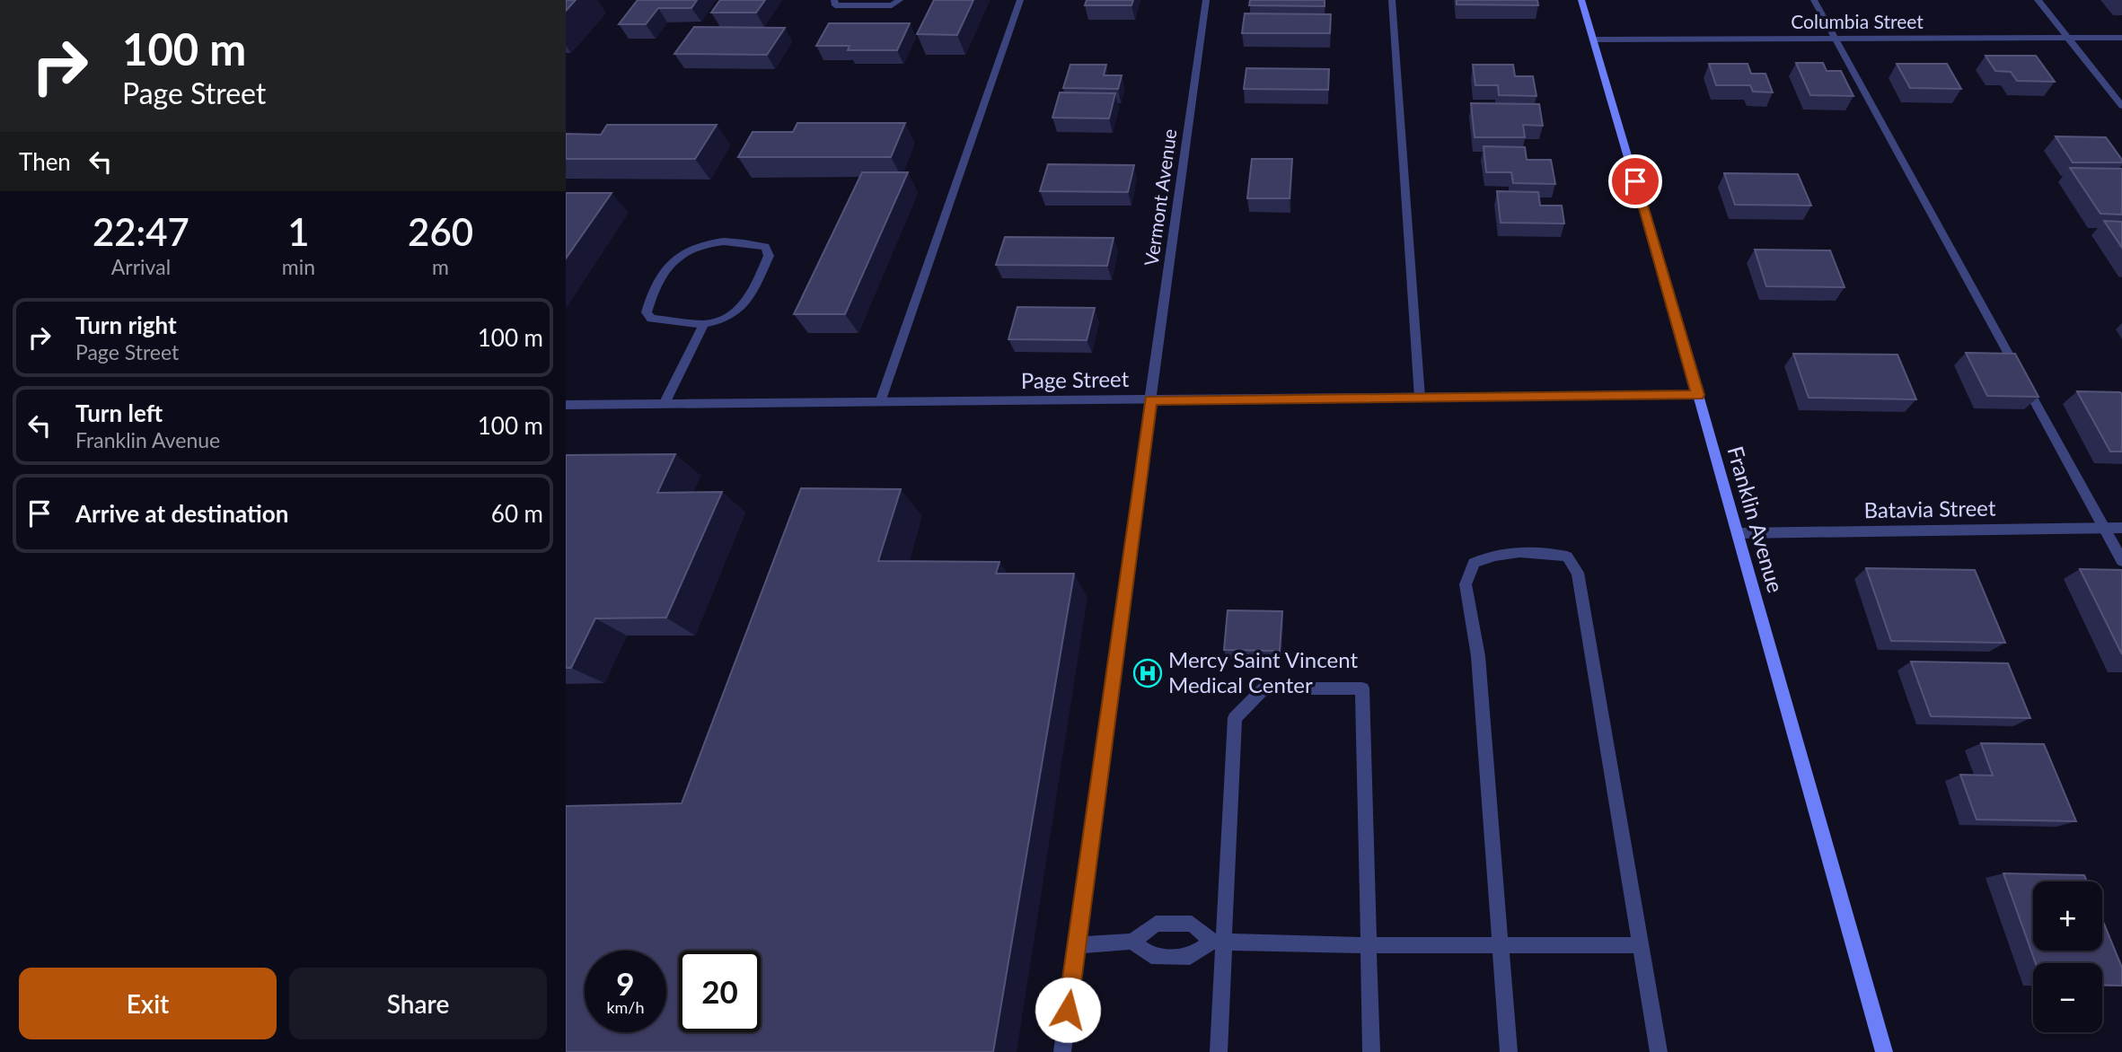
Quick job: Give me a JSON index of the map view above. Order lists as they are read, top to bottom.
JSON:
{
  "streets": {
    "street": [
      "Columbia Street",
      "Vermont Avenue",
      "Page Street",
      "Batavia Street",
      "Franklin Avenue"
    ]
  },
  "crossings": [
    ["Columbia Street", "Franklin Avenue"],
    ["Vermont Avenue", "Page Street"],
    ["Page Street", "Franklin Avenue"],
    ["Batavia Street", "Franklin Avenue"]
  ],
  "places": {
    "hospital": ["Mercy Saint Vincent Medical Center"]
  },
  "page": {
    "turn": ["100 m", "Page Street"],
    "then": "Then",
    "eta": [
      "22:47",
      "Arrival",
      "1",
      "min",
      "260",
      "m"
    ],
    "list": [
      {
        "name": "Turn right",
        "note": "Page Street",
        "value": "100 m"
      },
      {
        "name": "Turn left",
        "note": "Franklin Avenue",
        "value": "100 m"
      },
      {
        "name": "Arrive at destination",
        "value": "60 m"
      }
    ],
    "map_buttons": ["+", "−"],
    "speed": "9 km/h",
    "limit": "20",
    "buttons": ["Exit", "Share"]
  }
}
